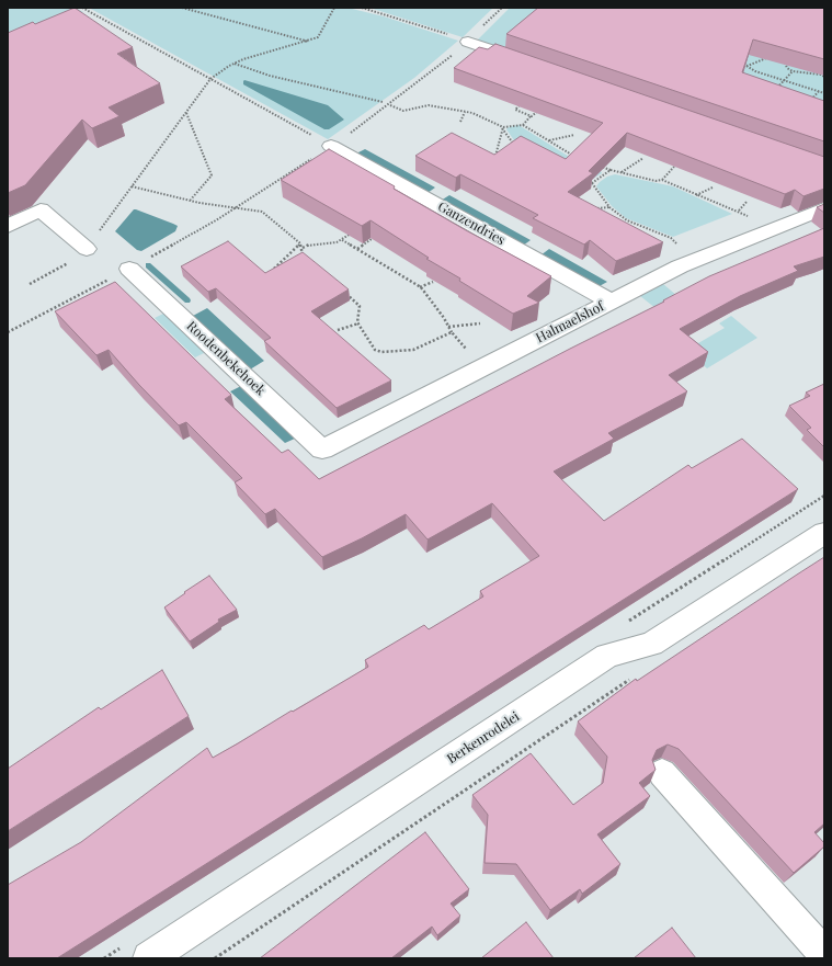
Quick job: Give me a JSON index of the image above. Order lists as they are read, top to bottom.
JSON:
{
  "streets": {
    "street": [
      "Ganzendries",
      "Halmaelshof",
      "Roodenbekehoek",
      "Berkenrodelei"
    ]
  },
  "crossings": [
    ["Ganzendries", "Halmaelshof"],
    ["Halmaelshof", "Roodenbekehoek"]
  ]
}
